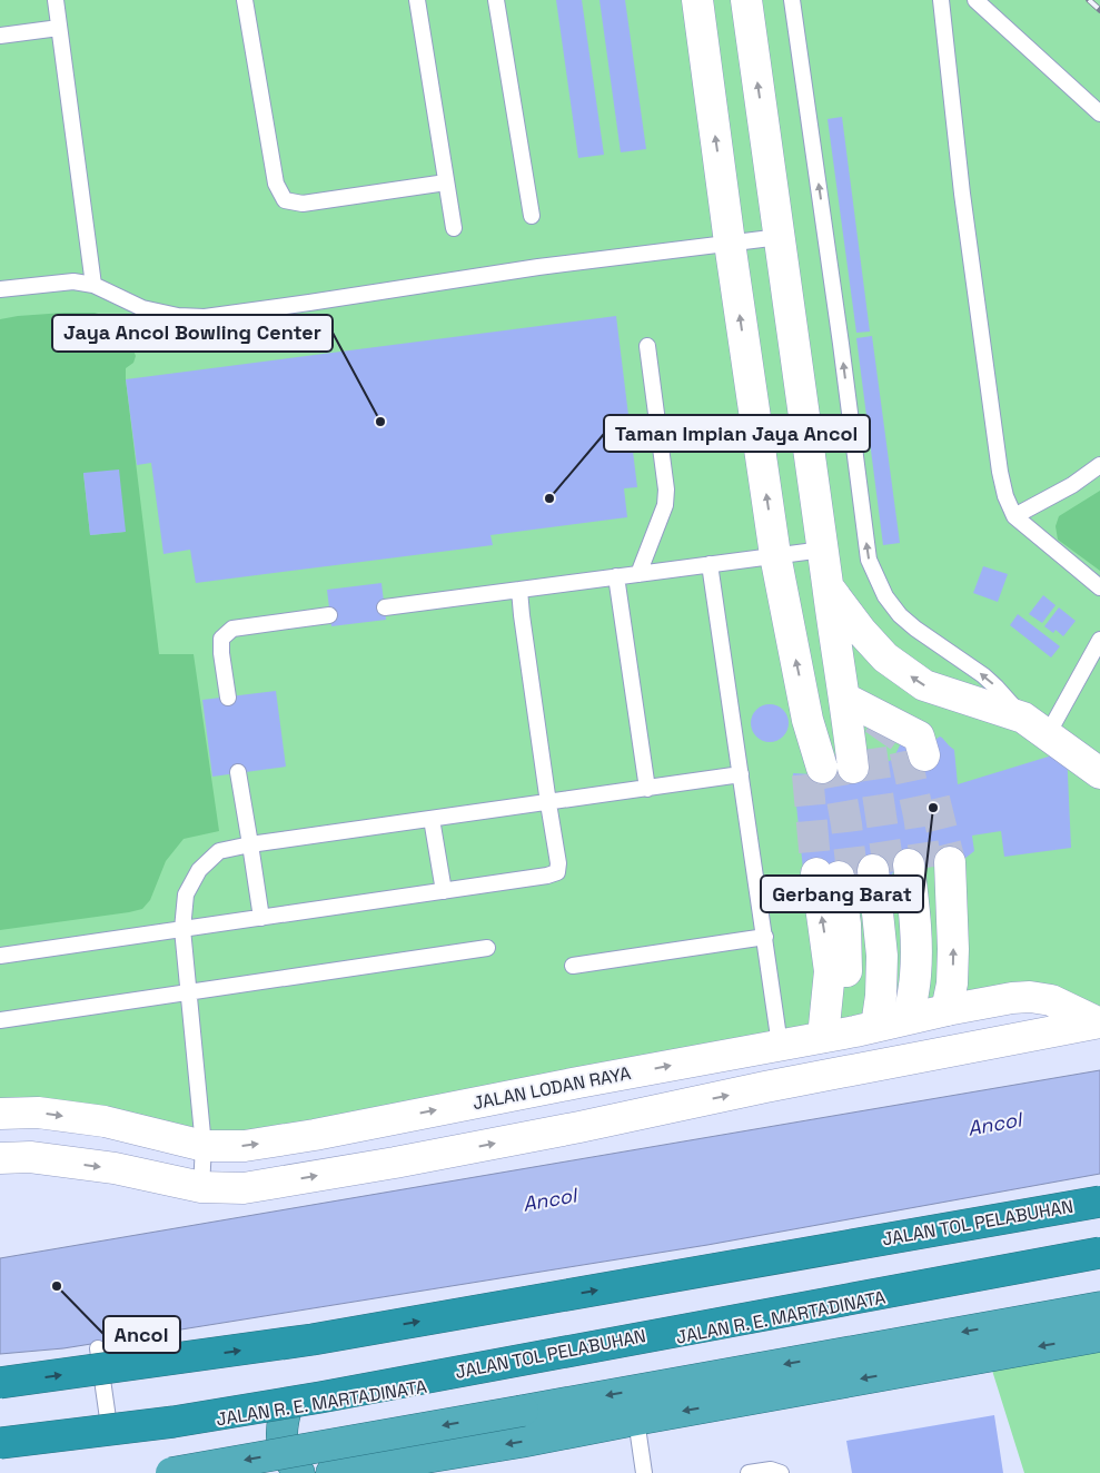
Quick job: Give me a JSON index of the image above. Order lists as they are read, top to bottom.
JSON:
{
  "streets": {
    "highway": ["JALAN TOL PELABUHAN", "JALAN R. E. MARTADINATA"],
    "street": ["JALAN LODAN RAYA"]
  },
  "crossings": [
    ["JALAN TOL PELABUHAN", "JALAN R. E. MARTADINATA"]
  ],
  "one_way": ["JALAN LODAN RAYA"],
  "water": ["Ancol"],
  "places": [
    "Jaya Ancol Bowling Center",
    "Taman Impian Jaya Ancol",
    "Gerbang Barat",
    "Ancol"
  ]
}
